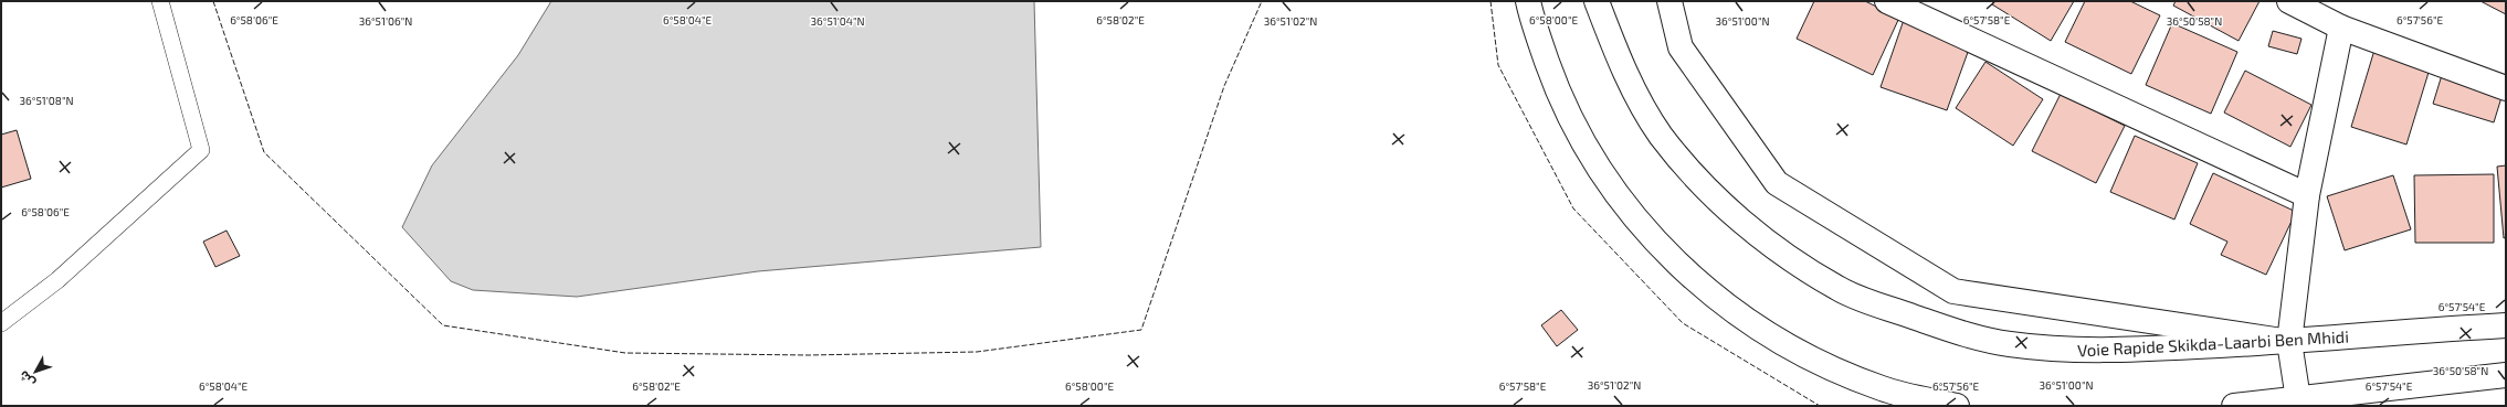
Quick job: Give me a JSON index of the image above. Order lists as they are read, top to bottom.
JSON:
{
  "streets": {
    "main road": ["Voie Rapide Skikda-Laarbi Ben Mhidi"]
  },
  "north": "bottom left",
  "coordinates": [
    "6°58'06\"E",
    "6°58'04\"E",
    "6°58'02\"E",
    "6°58'00\"E",
    "6°57'58\"E",
    "6°57'56\"E",
    "36°51'02\"N",
    "36°50'58\"N",
    "36°51'06\"N",
    "36°51'04\"N",
    "36°51'00\"N",
    "36°51'08\"N",
    "6°57'54\"E"
  ]
}
